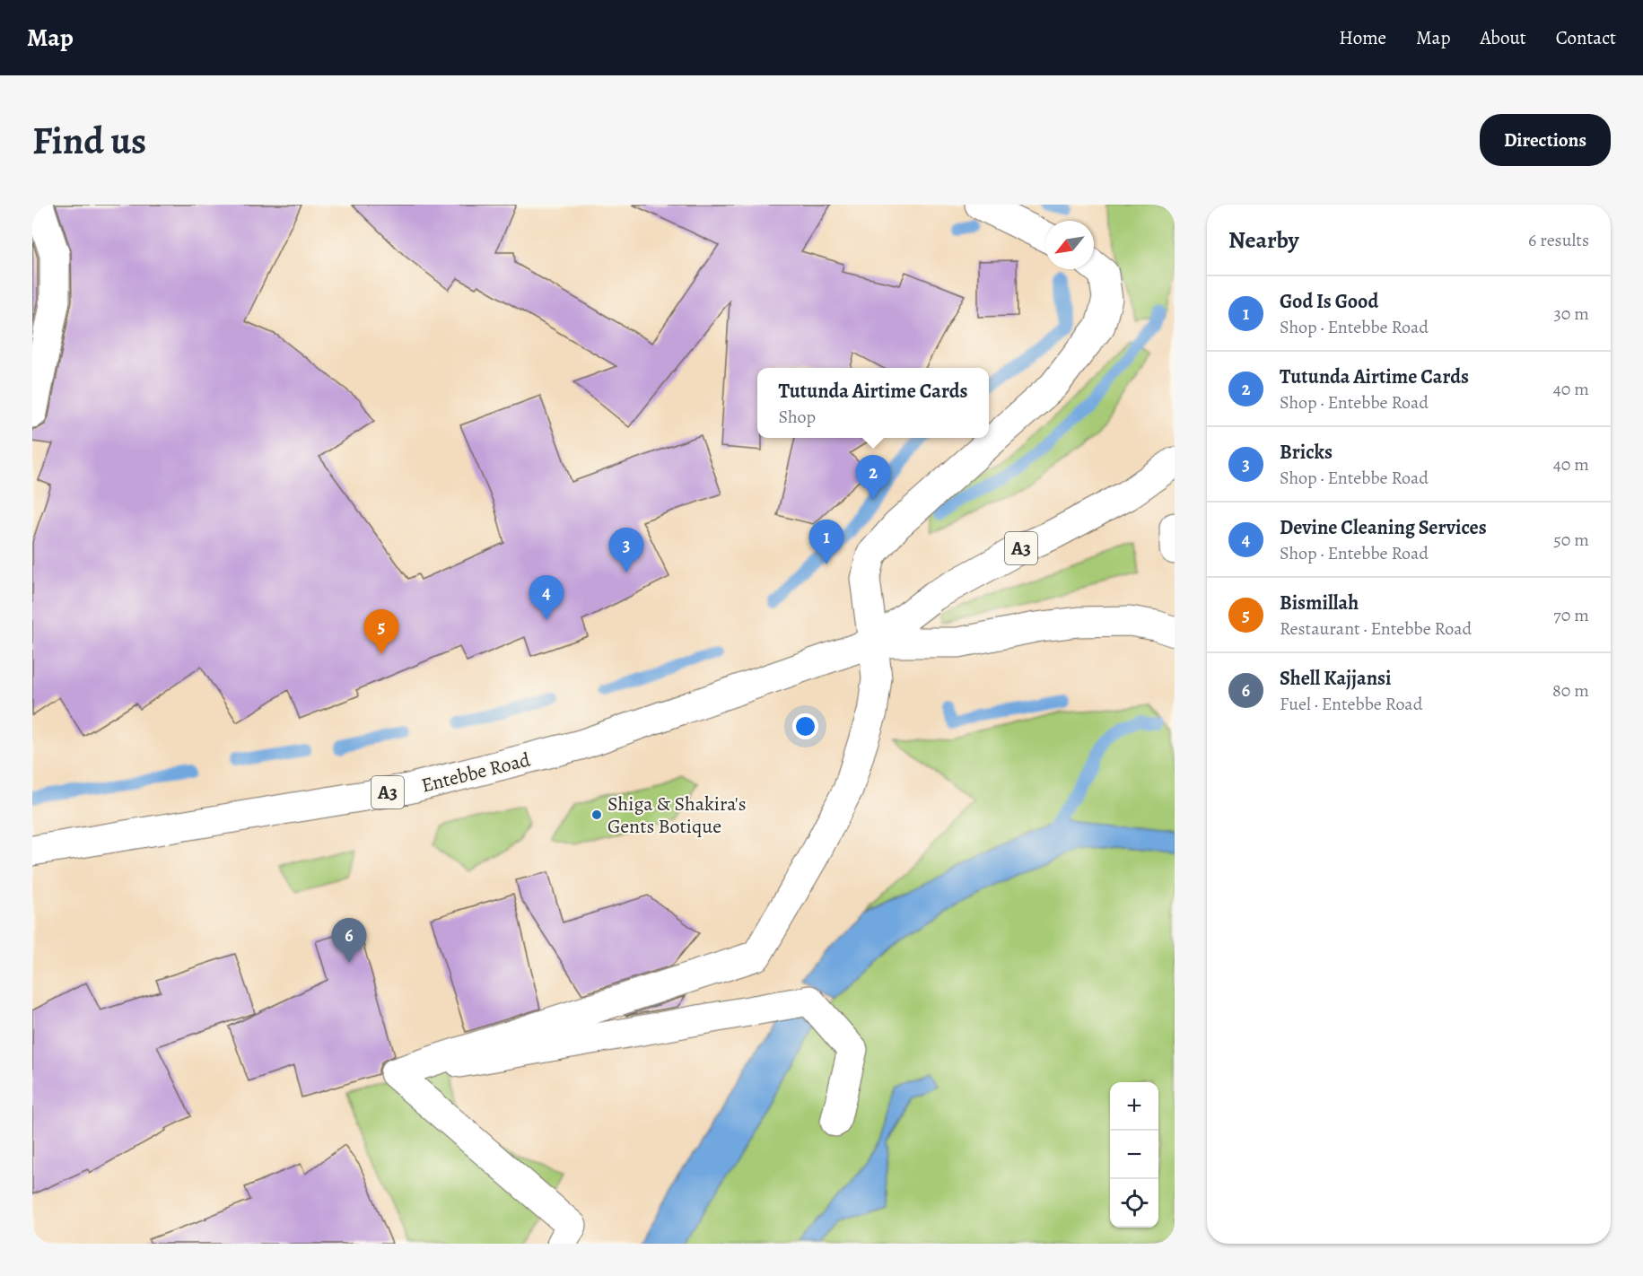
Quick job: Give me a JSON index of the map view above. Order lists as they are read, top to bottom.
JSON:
{
  "streets": {
    "street": ["A3", "Entebbe Road"]
  },
  "crossings": [
    ["A3", "Entebbe Road"]
  ],
  "places": ["Shiga & Shakira's Gents Botique"],
  "north": "bottom left",
  "page": {
    "header": "Map",
    "nav": [
      "Home",
      "Map",
      "About",
      "Contact"
    ],
    "buttons": "Directions",
    "title": "Find us",
    "heading": ["Nearby", "6 results"],
    "list": [
      {
        "mark": "1",
        "name": "God Is Good",
        "note": "Shop · Entebbe Road",
        "value": "30 m"
      },
      {
        "mark": "2",
        "name": "Tutunda Airtime Cards",
        "note": "Shop · Entebbe Road",
        "value": "40 m"
      },
      {
        "mark": "3",
        "name": "Bricks",
        "note": "Shop · Entebbe Road",
        "value": "40 m"
      },
      {
        "mark": "4",
        "name": "Devine Cleaning Services",
        "note": "Shop · Entebbe Road",
        "value": "50 m"
      },
      {
        "mark": "5",
        "name": "Bismillah",
        "note": "Restaurant · Entebbe Road",
        "value": "70 m"
      },
      {
        "mark": "6",
        "name": "Shell Kajjansi",
        "note": "Fuel · Entebbe Road",
        "value": "80 m"
      }
    ],
    "popup": ["Tutunda Airtime Cards", "Shop"],
    "pins": [
      "2",
      "1",
      "3",
      "4",
      "5",
      "6"
    ],
    "map_buttons": ["+", "−"]
  }
}
